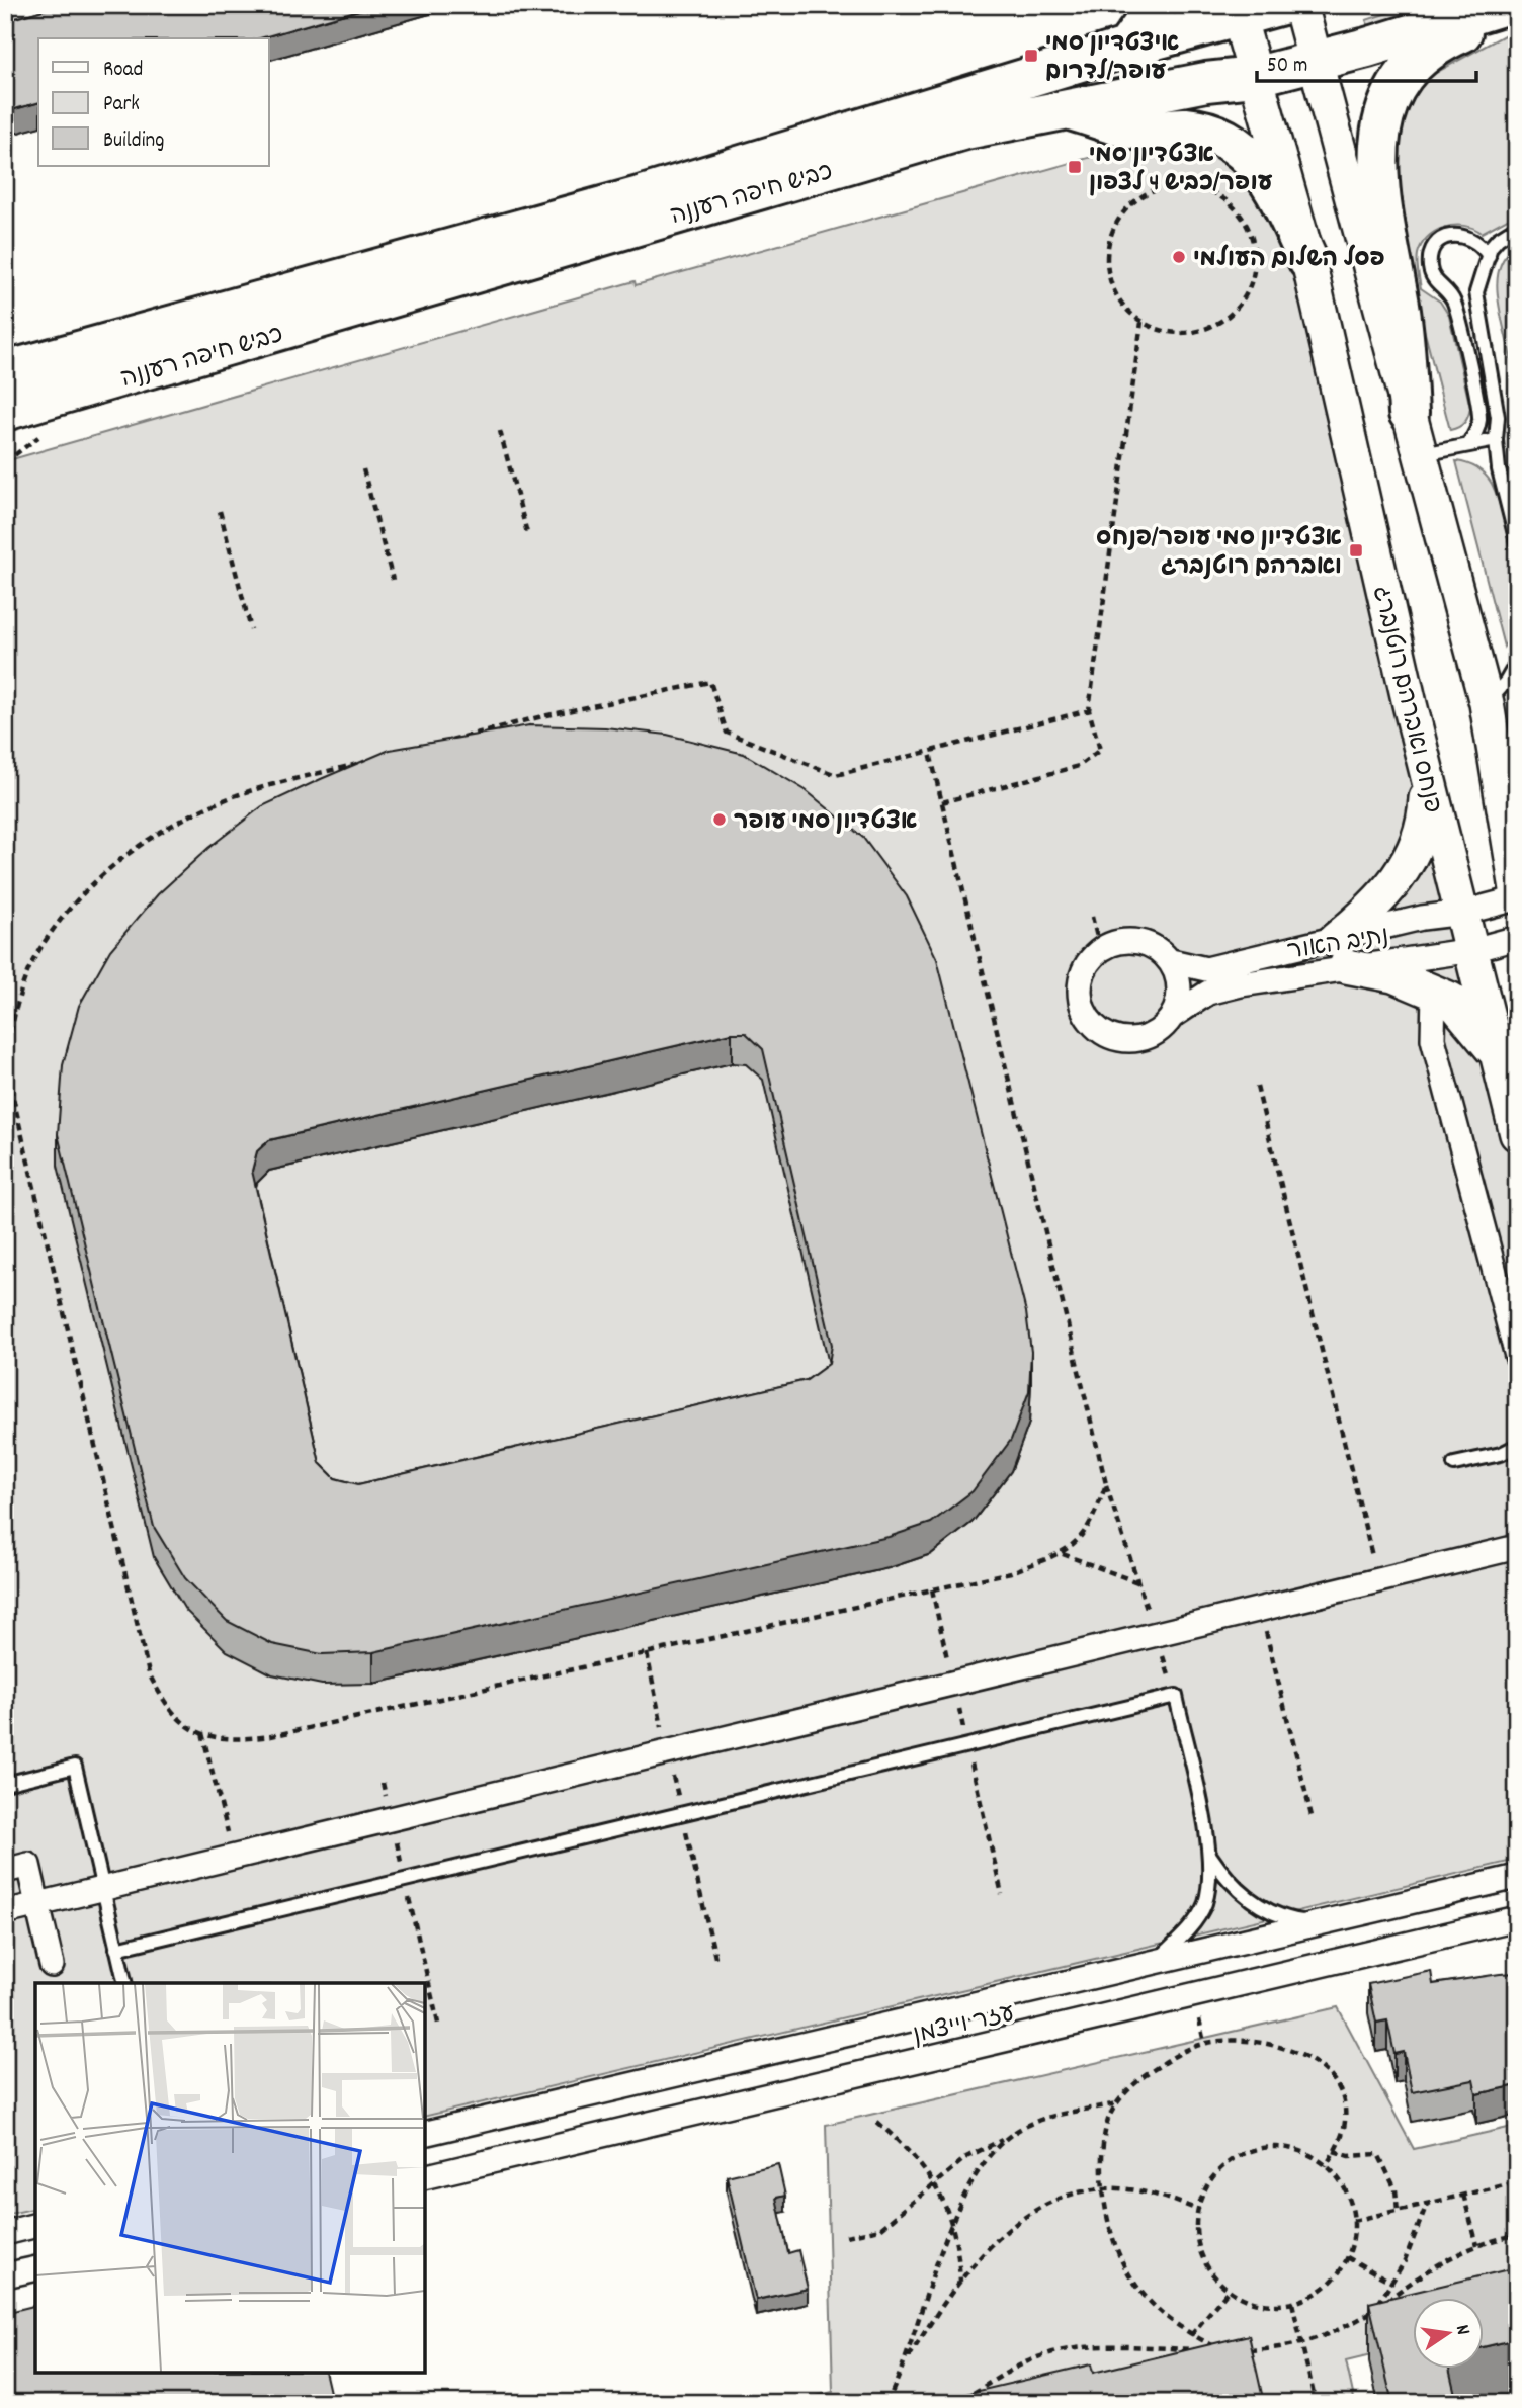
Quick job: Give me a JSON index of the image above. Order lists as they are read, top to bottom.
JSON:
{
  "streets": {
    "highway": ["כביש חיפה רעננה"],
    "main road": ["פנחס ואברהם רוטנברג"],
    "street": ["נתיב האור", "עזר וייצמן"]
  },
  "crossings": [
    ["כביש חיפה רעננה", "פנחס ואברהם רוטנברג"],
    ["פנחס ואברהם רוטנברג", "נתיב האור"]
  ],
  "places": {
    "transit": ["איצטדיון סמי עופר/לדרום", "אצטדיון סמי עופר/כביש 4 לצפון", "אצטדיון סמי עופר/פנחס ואברהם רוטנברג"],
    "other": ["פסל השלום העולמי", "אצטדיון סמי עופר"]
  },
  "legend": ["Road", "Park", "Building"],
  "scale_bar": "50 m",
  "north": "right"
}
